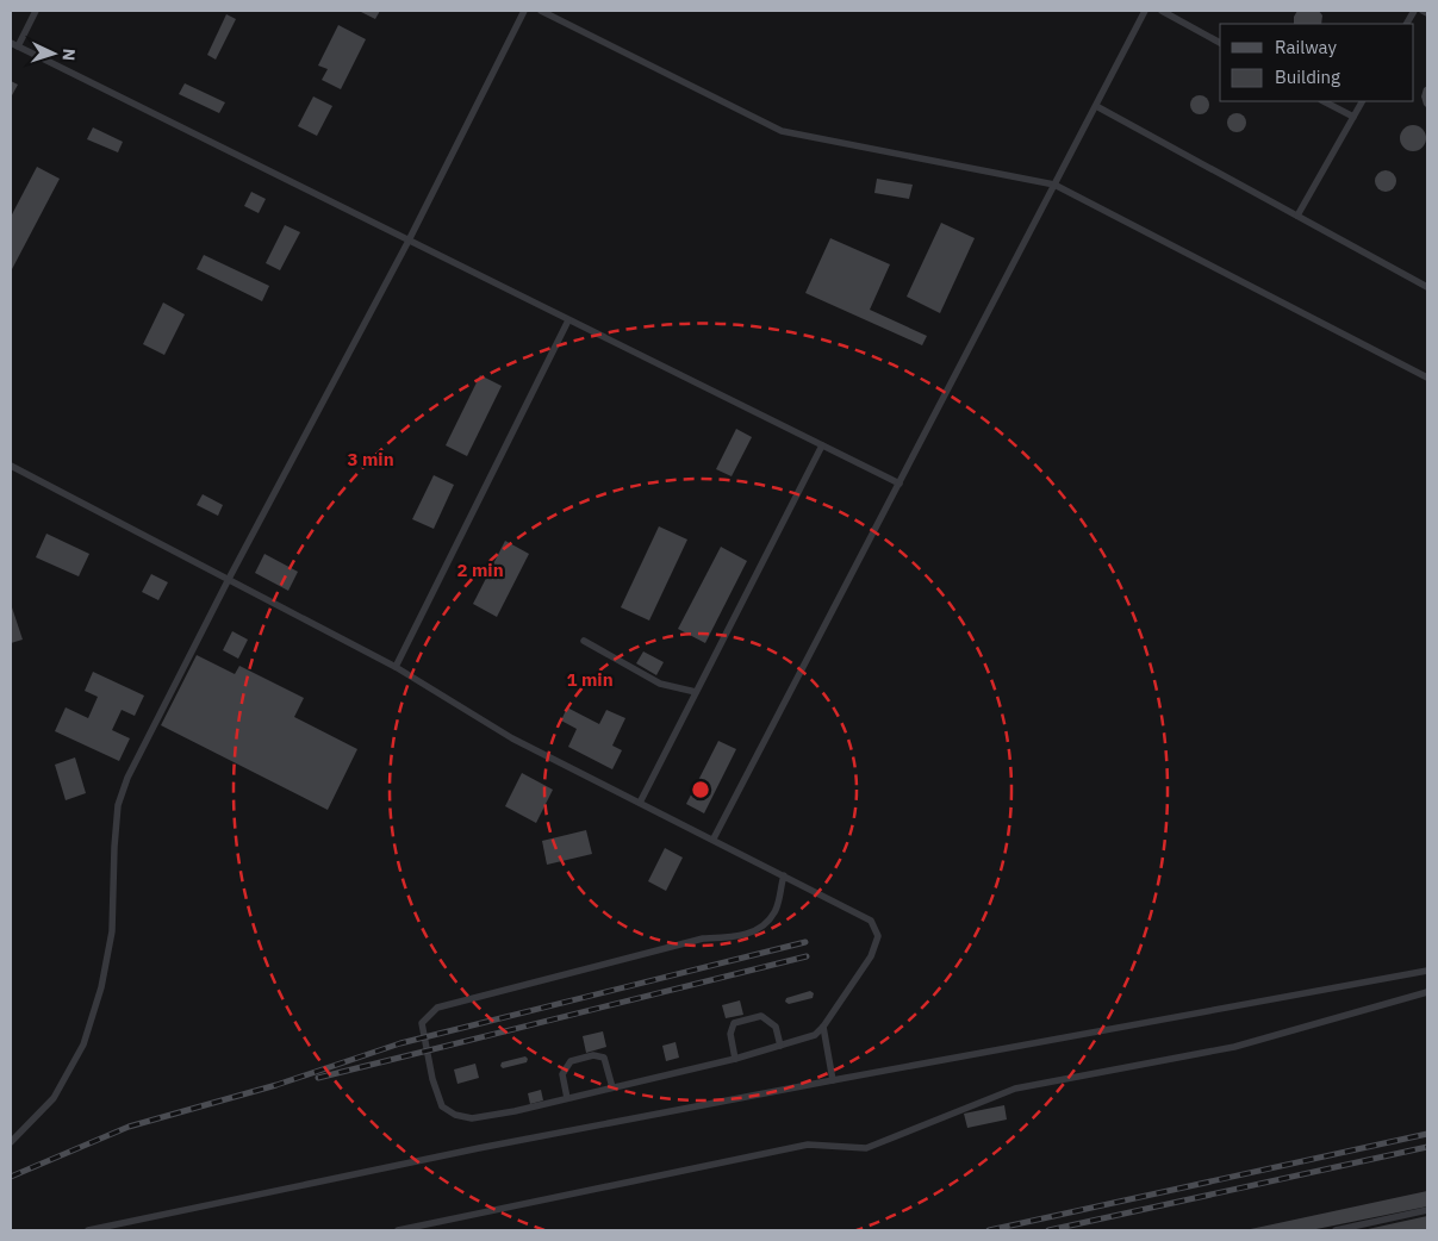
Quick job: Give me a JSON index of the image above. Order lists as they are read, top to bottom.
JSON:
{
  "legend": ["Railway", "Building"],
  "north": "right",
  "rings": ["3 min", "2 min", "1 min"]
}
